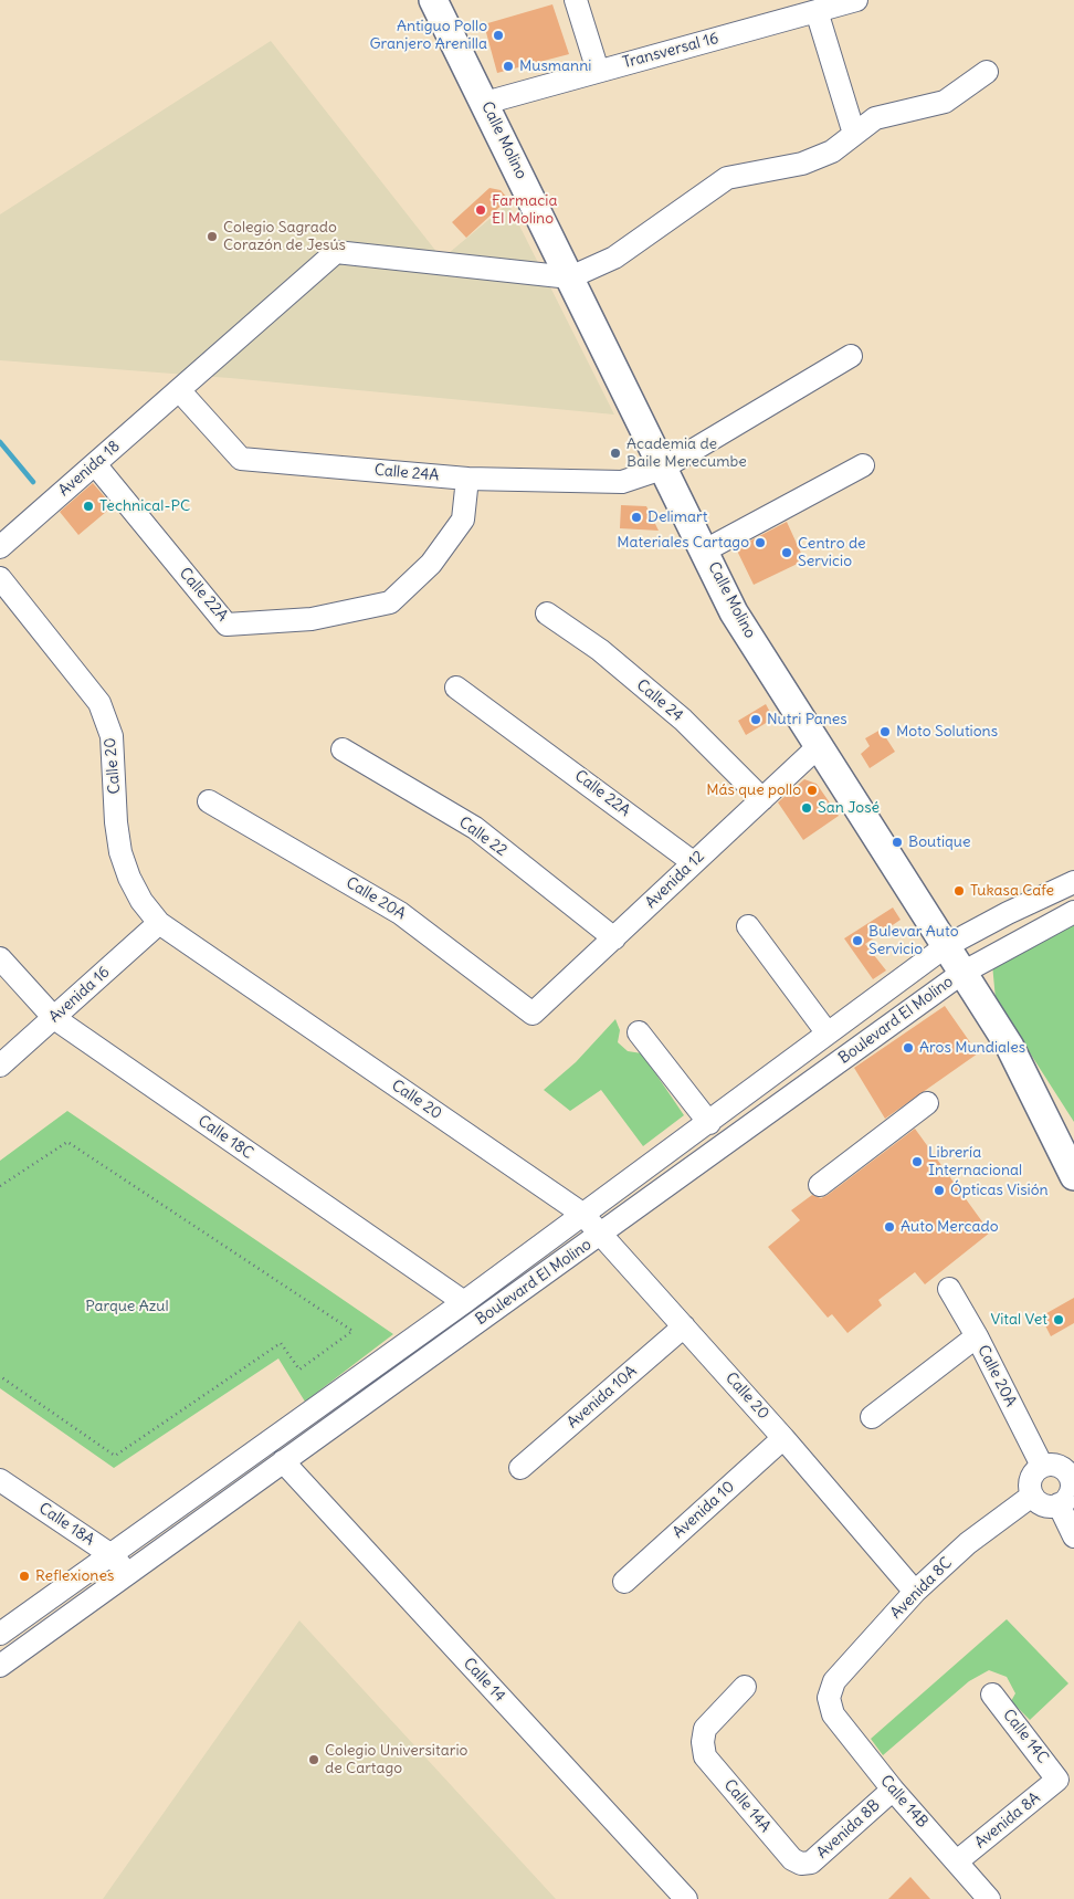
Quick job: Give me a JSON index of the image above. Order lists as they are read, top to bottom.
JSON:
{
  "streets": {
    "main road": ["Calle Molino"],
    "street": [
      "Transversal 16",
      "Avenida 18",
      "Calle 24A",
      "Calle 22A",
      "Calle 24",
      "Calle 20",
      "Calle 22",
      "Avenida 12",
      "Calle 20A",
      "Avenida 16",
      "Boulevard El Molino",
      "Calle 18C",
      "Avenida 10A",
      "Avenida 10",
      "Calle 18A",
      "Avenida 8C",
      "Calle 14",
      "Calle 14C",
      "Calle 14B",
      "Calle 14A",
      "Avenida 8A",
      "Avenida 8B"
    ]
  },
  "crossings": [
    ["Transversal 16", "Calle Molino"],
    ["Calle Molino", "Avenida 18"],
    ["Calle Molino", "Calle 24A"],
    ["Calle Molino", "Avenida 12"],
    ["Calle Molino", "Boulevard El Molino"],
    ["Avenida 18", "Calle 24A"],
    ["Avenida 18", "Calle 22A"],
    ["Calle 24A", "Calle 22A"],
    ["Calle 22A", "Avenida 12"],
    ["Calle 24", "Avenida 12"],
    ["Calle 20", "Avenida 16"],
    ["Calle 20", "Boulevard El Molino"],
    ["Calle 20", "Avenida 10A"],
    ["Calle 20", "Avenida 10"],
    ["Calle 20", "Avenida 8C"],
    ["Calle 22", "Avenida 12"],
    ["Avenida 12", "Calle 20A"],
    ["Calle 20A", "Avenida 8C"],
    ["Avenida 16", "Calle 18C"],
    ["Boulevard El Molino", "Calle 18C"],
    ["Boulevard El Molino", "Calle 18A"],
    ["Boulevard El Molino", "Calle 14"],
    ["Avenida 8C", "Calle 14B"],
    ["Calle 14C", "Avenida 8A"],
    ["Calle 14B", "Avenida 8A"],
    ["Calle 14B", "Avenida 8B"],
    ["Calle 14A", "Avenida 8B"]
  ],
  "parks": ["Parque Azul"],
  "places": [
    "Antiguo Pollo Granjero Arenilla",
    "Musmanni",
    "Farmacia El Molino",
    "Colegio Sagrado Corazón de Jesús",
    "Academia de Baile Merecumbe",
    "Technical-PC",
    "Delimart",
    "Materiales Cartago",
    "Centro de Servicio",
    "Nutri Panes",
    "Moto Solutions",
    "Más que pollo",
    "San José",
    "Boutique",
    "Tukasa Cafe",
    "Bulevar Auto Servicio",
    "Aros Mundiales",
    "Librería Internacional",
    "Ópticas Visión",
    "Auto Mercado",
    "Vital Vet",
    "Reflexiones",
    "Colegio Universitario de Cartago"
  ]
}
